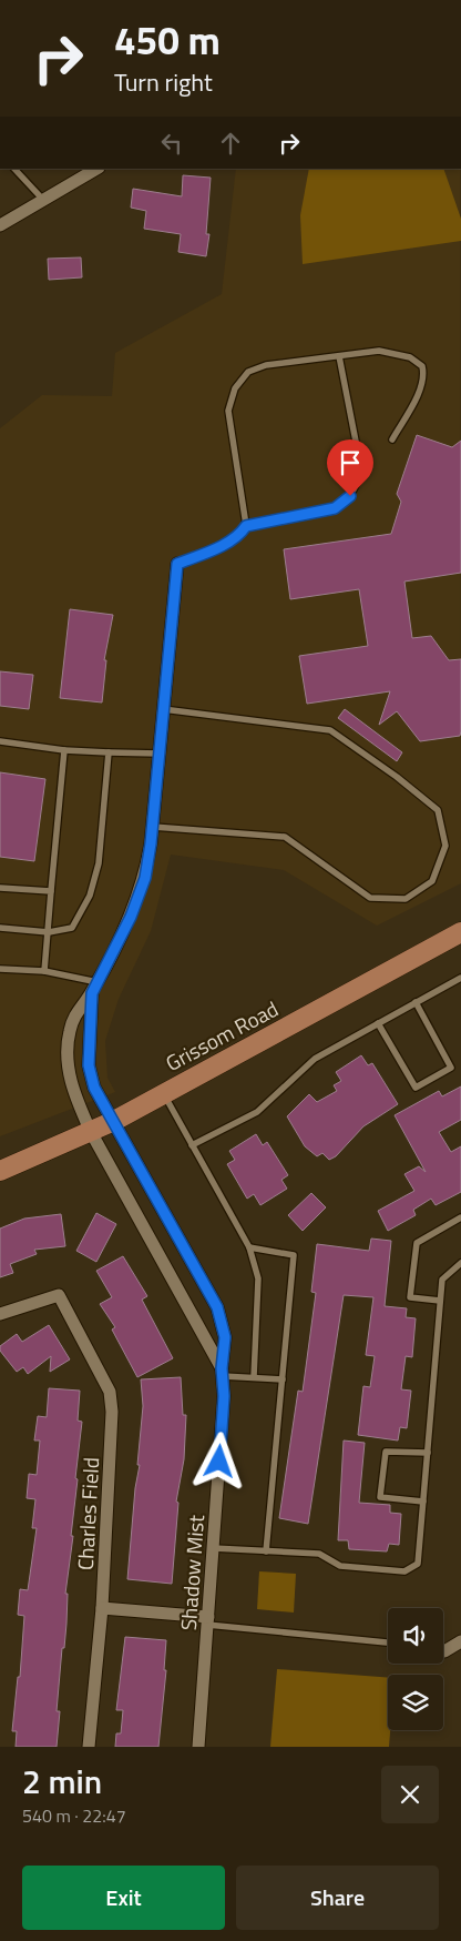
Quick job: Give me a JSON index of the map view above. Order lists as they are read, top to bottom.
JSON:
{
  "streets": {
    "main road": ["Grissom Road"],
    "street": ["Charles Field", "Shadow Mist"]
  },
  "crossings": [
    ["Grissom Road", "Shadow Mist"]
  ],
  "page": {
    "turn": ["450 m", "Turn right"],
    "heading": ["2 min", "540 m · 22:47"],
    "buttons": ["Exit", "Share"]
  }
}
